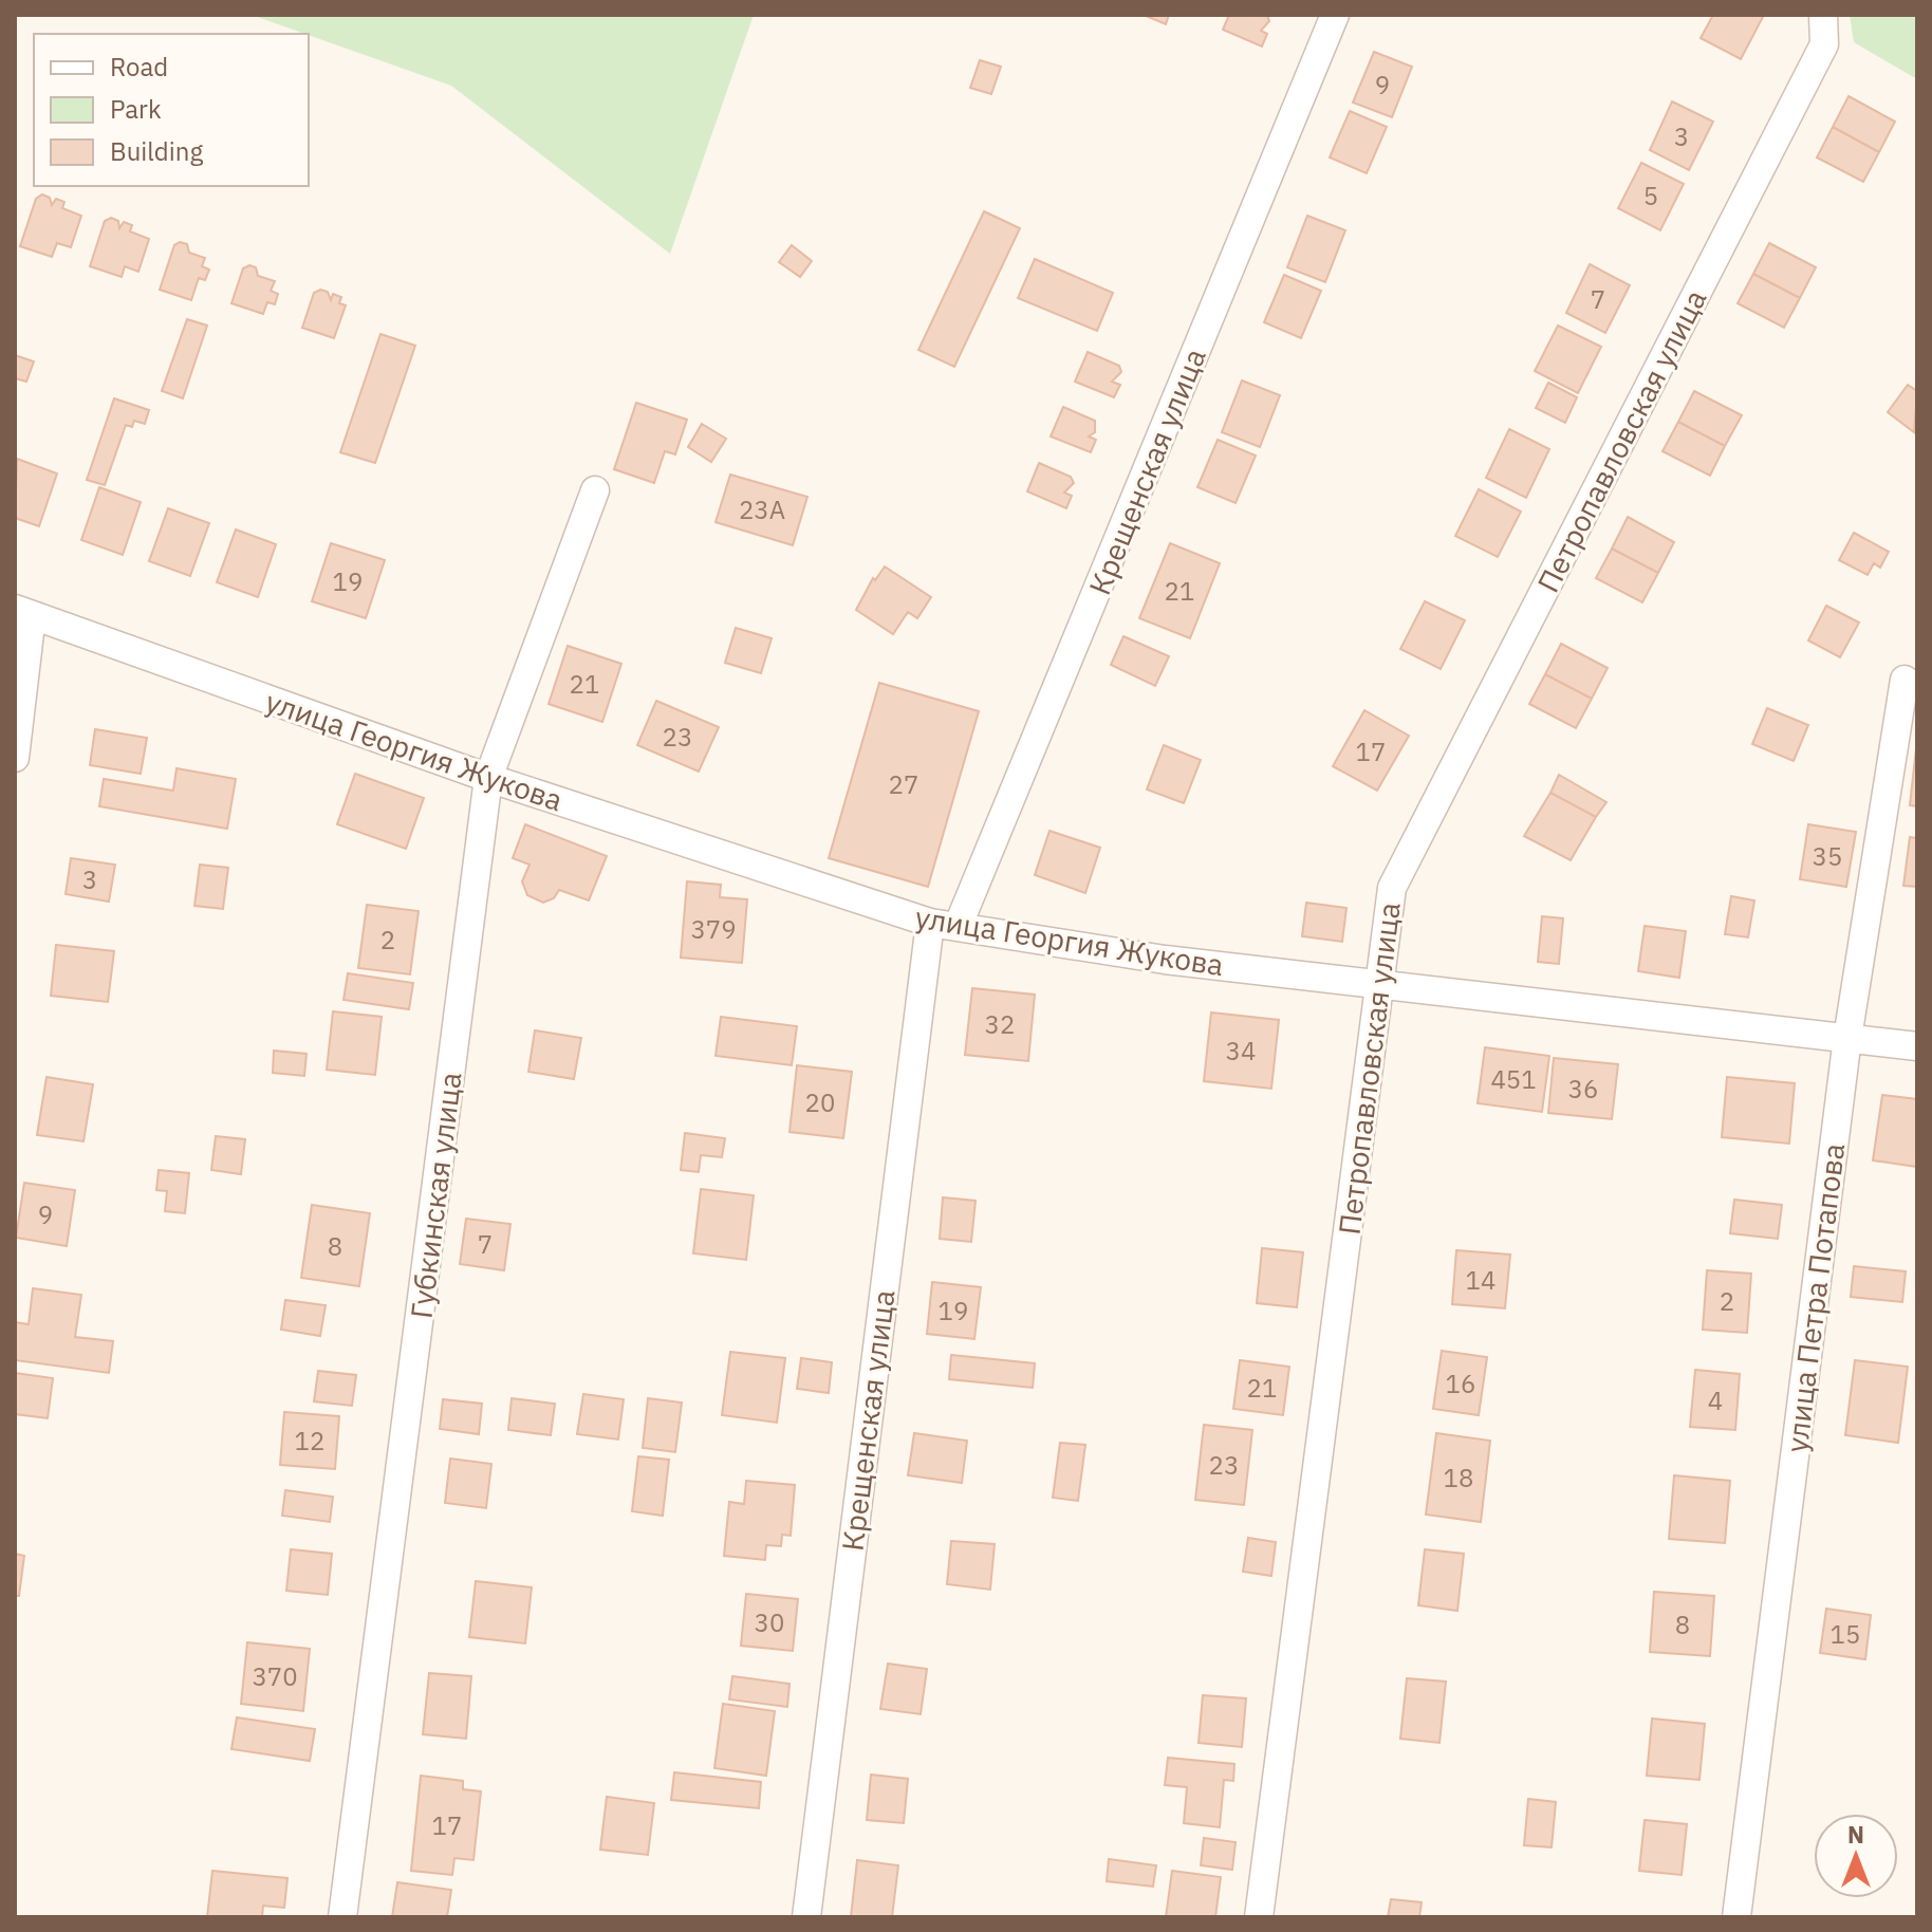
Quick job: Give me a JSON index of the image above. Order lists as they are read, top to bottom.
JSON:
{
  "streets": {
    "street": [
      "Петропавловская улица",
      "Крещенская улица",
      "улица Георгия Жукова",
      "Губкинская улица",
      "улица Петра Потапова"
    ]
  },
  "crossings": [
    ["Петропавловская улица", "улица Георгия Жукова"],
    ["Крещенская улица", "улица Георгия Жукова"],
    ["улица Георгия Жукова", "Губкинская улица"],
    ["улица Георгия Жукова", "улица Петра Потапова"]
  ],
  "house_numbers": [
    "9",
    "3",
    "5",
    "7",
    "23А",
    "19",
    "21",
    "21",
    "23",
    "17",
    "27",
    "35",
    "3",
    "379",
    "2",
    "32",
    "34",
    "451",
    "36",
    "20",
    "9",
    "7",
    "8",
    "14",
    "2",
    "19",
    "16",
    "21",
    "4",
    "12",
    "23",
    "18",
    "30",
    "8",
    "15",
    "370",
    "17"
  ],
  "legend": ["Road", "Park", "Building"],
  "north": "top"
}
